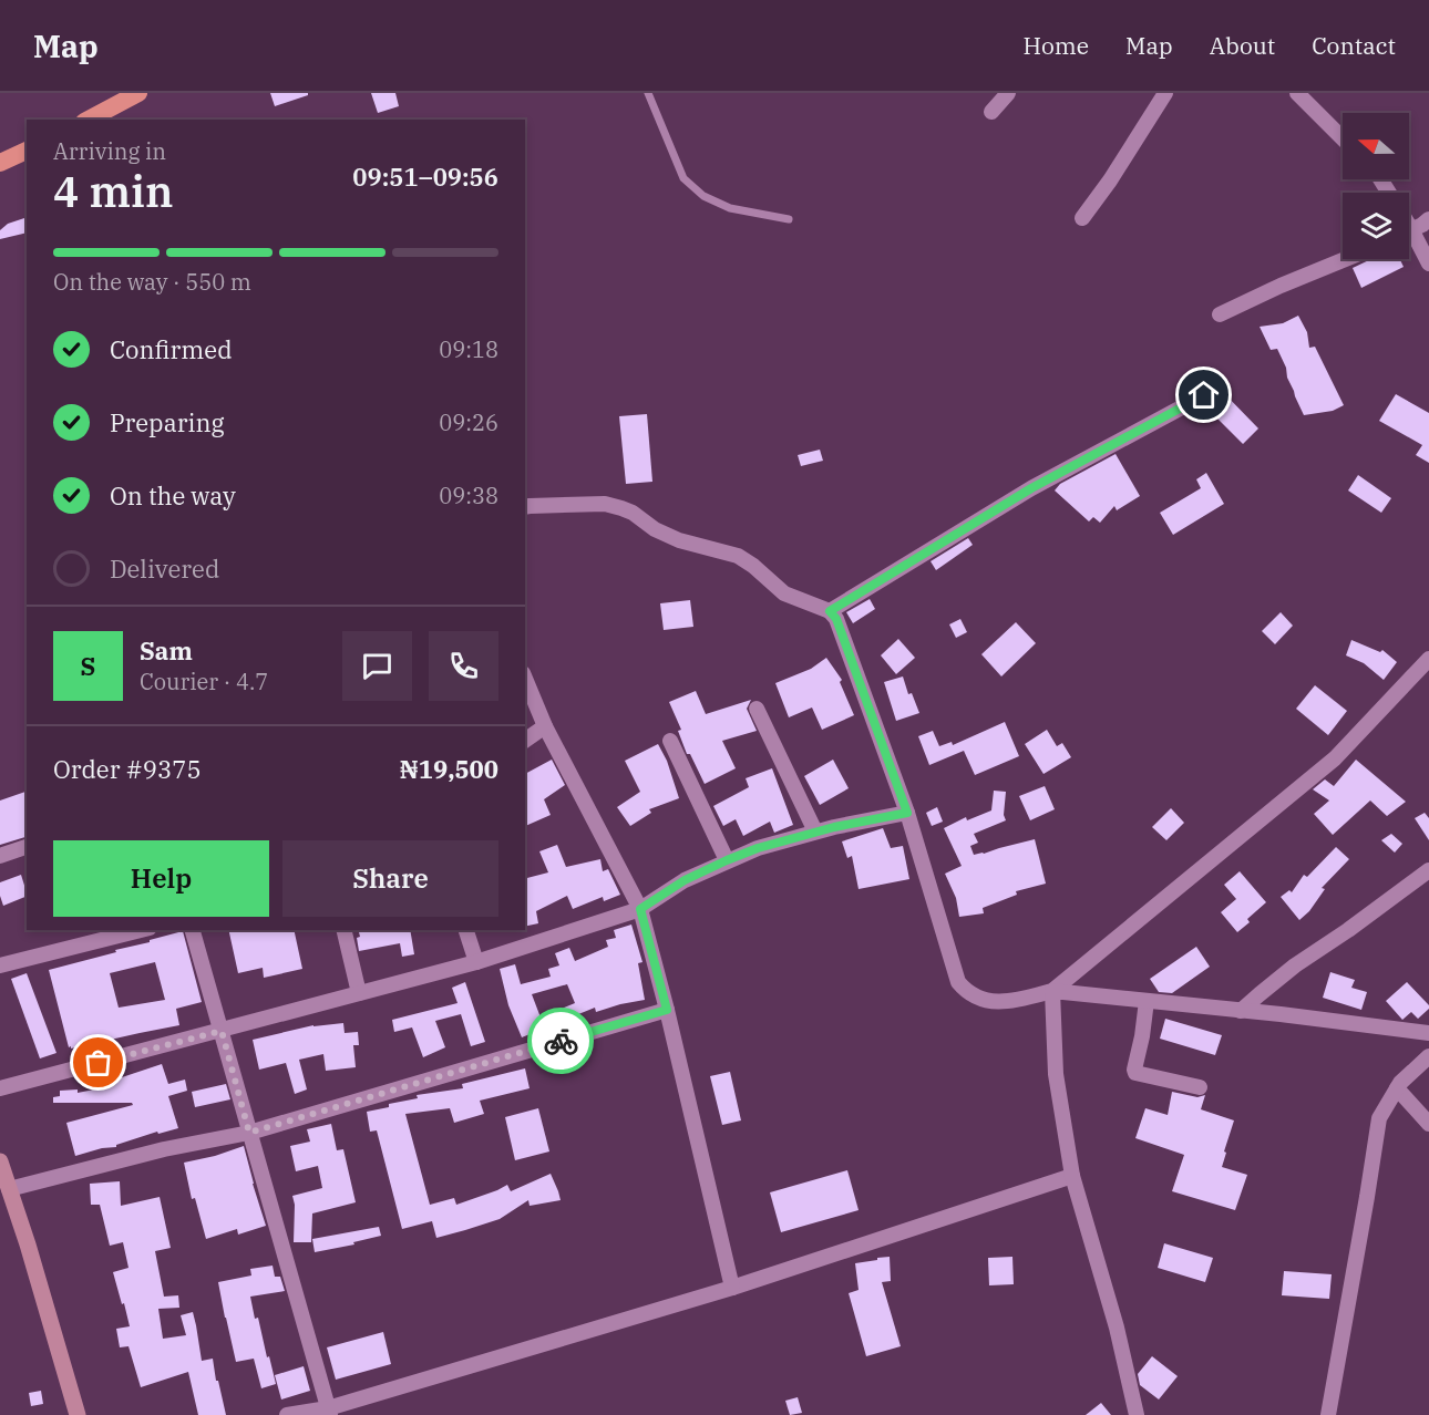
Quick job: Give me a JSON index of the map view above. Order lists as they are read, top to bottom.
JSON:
{
  "north": "left",
  "page": {
    "header": "Map",
    "nav": [
      "Home",
      "Map",
      "About",
      "Contact"
    ],
    "heading": ["4 min", "Arriving in", "09:51–09:56"],
    "panel": [
      "Sam",
      "Courier · 4.7",
      "Order #9375",
      "₦19,500"
    ],
    "bar": "On the way · 550 m",
    "list": [
      ["Confirmed", "09:18"],
      ["Preparing", "09:26"],
      ["On the way", "09:38"],
      "Delivered"
    ],
    "round": "S",
    "buttons": ["Help", "Share"]
  }
}
